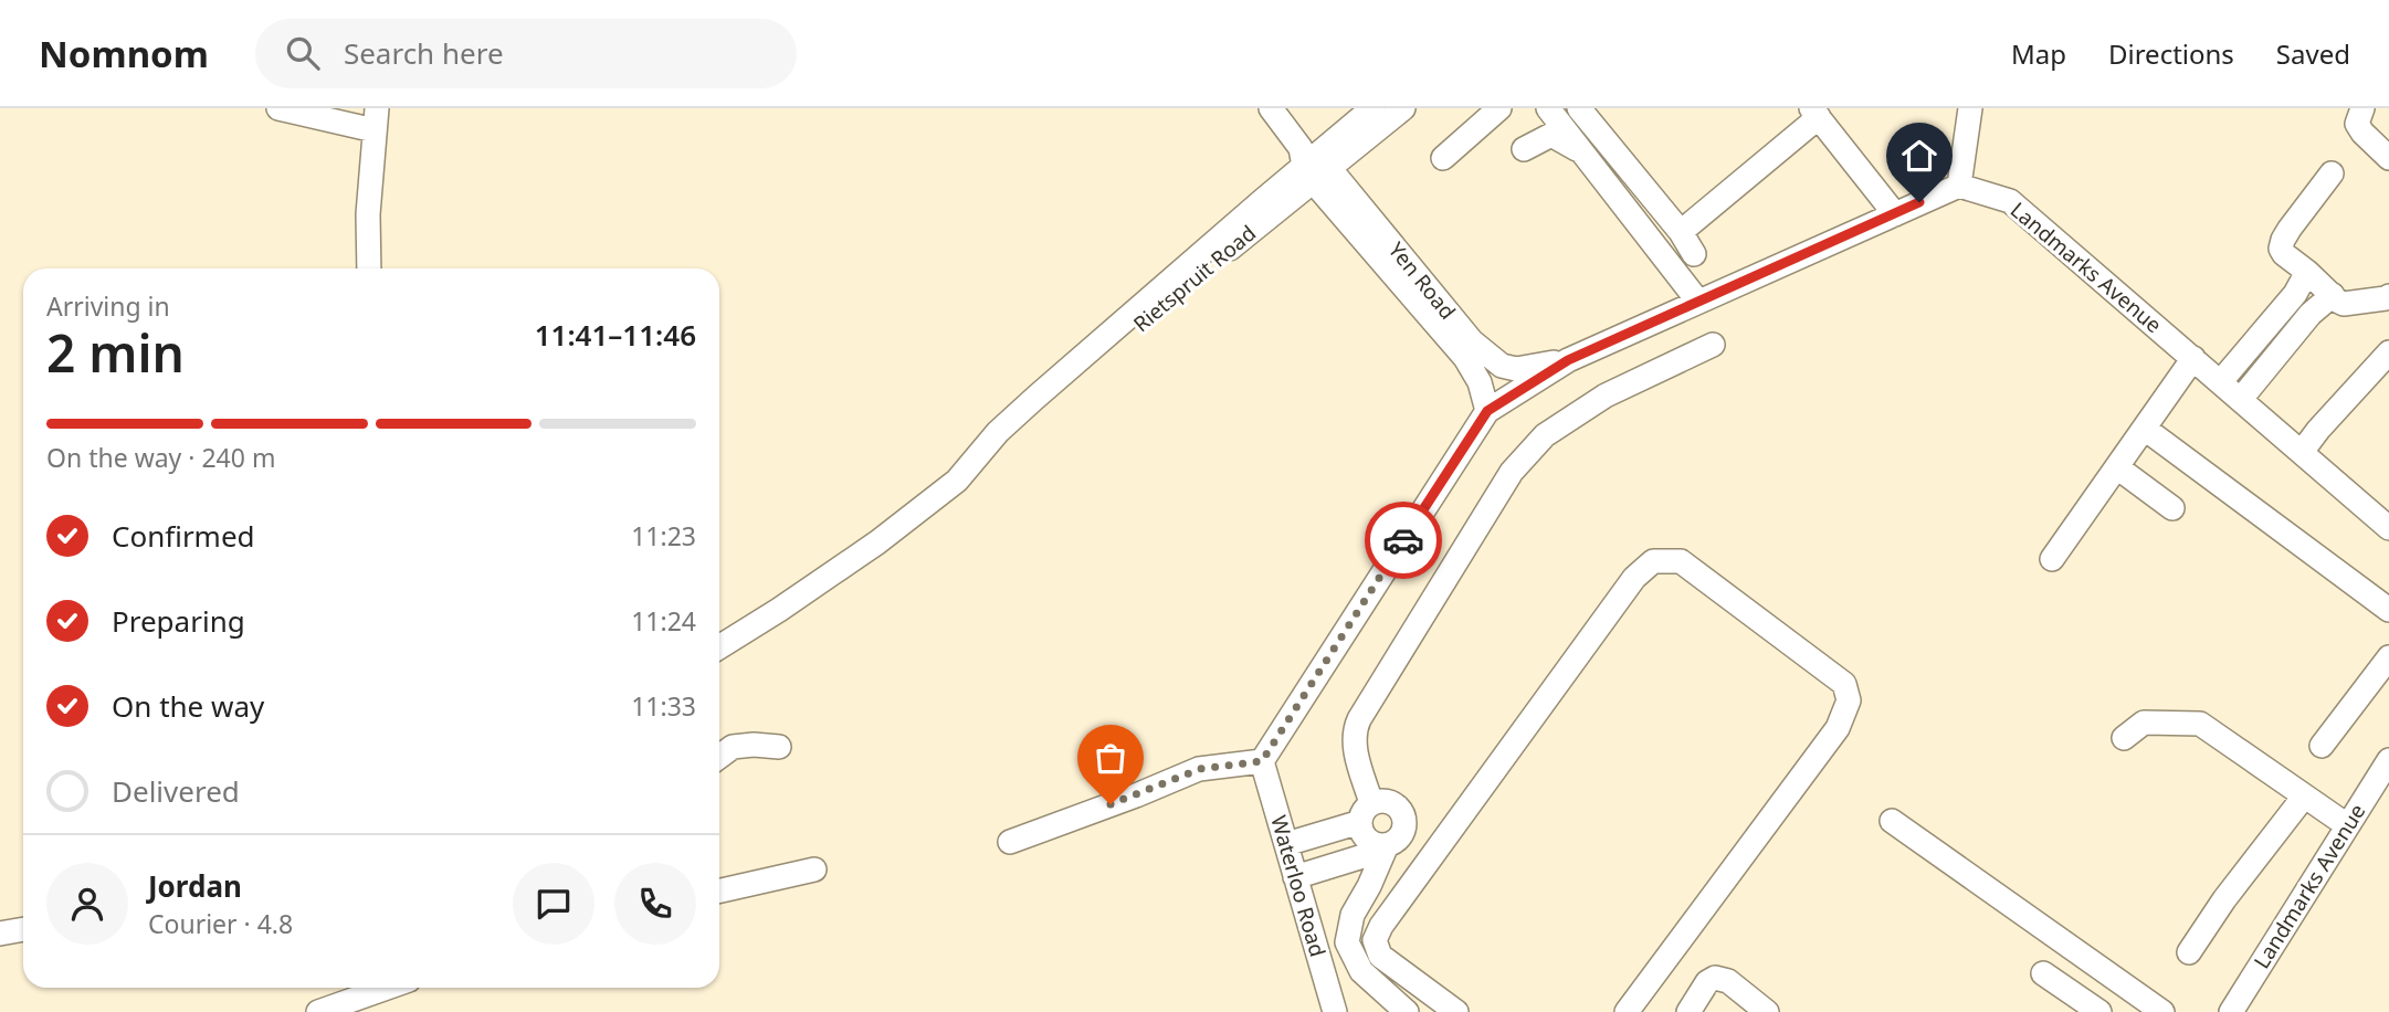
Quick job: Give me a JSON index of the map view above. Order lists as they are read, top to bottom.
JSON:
{
  "streets": {
    "street": [
      "Landmarks Avenue",
      "Rietspruit Road",
      "Yen Road",
      "Waterloo Road"
    ]
  },
  "crossings": [
    ["Rietspruit Road", "Yen Road"]
  ],
  "page": {
    "header": "Nomnom",
    "search": "Search here",
    "nav": ["Map", "Directions", "Saved"],
    "heading": ["2 min", "Arriving in", "11:41–11:46"],
    "panel": ["Jordan", "Courier · 4.8"],
    "bar": "On the way · 240 m",
    "list": [
      ["Confirmed", "11:23"],
      ["Preparing", "11:24"],
      ["On the way", "11:33"],
      "Delivered"
    ]
  }
}
